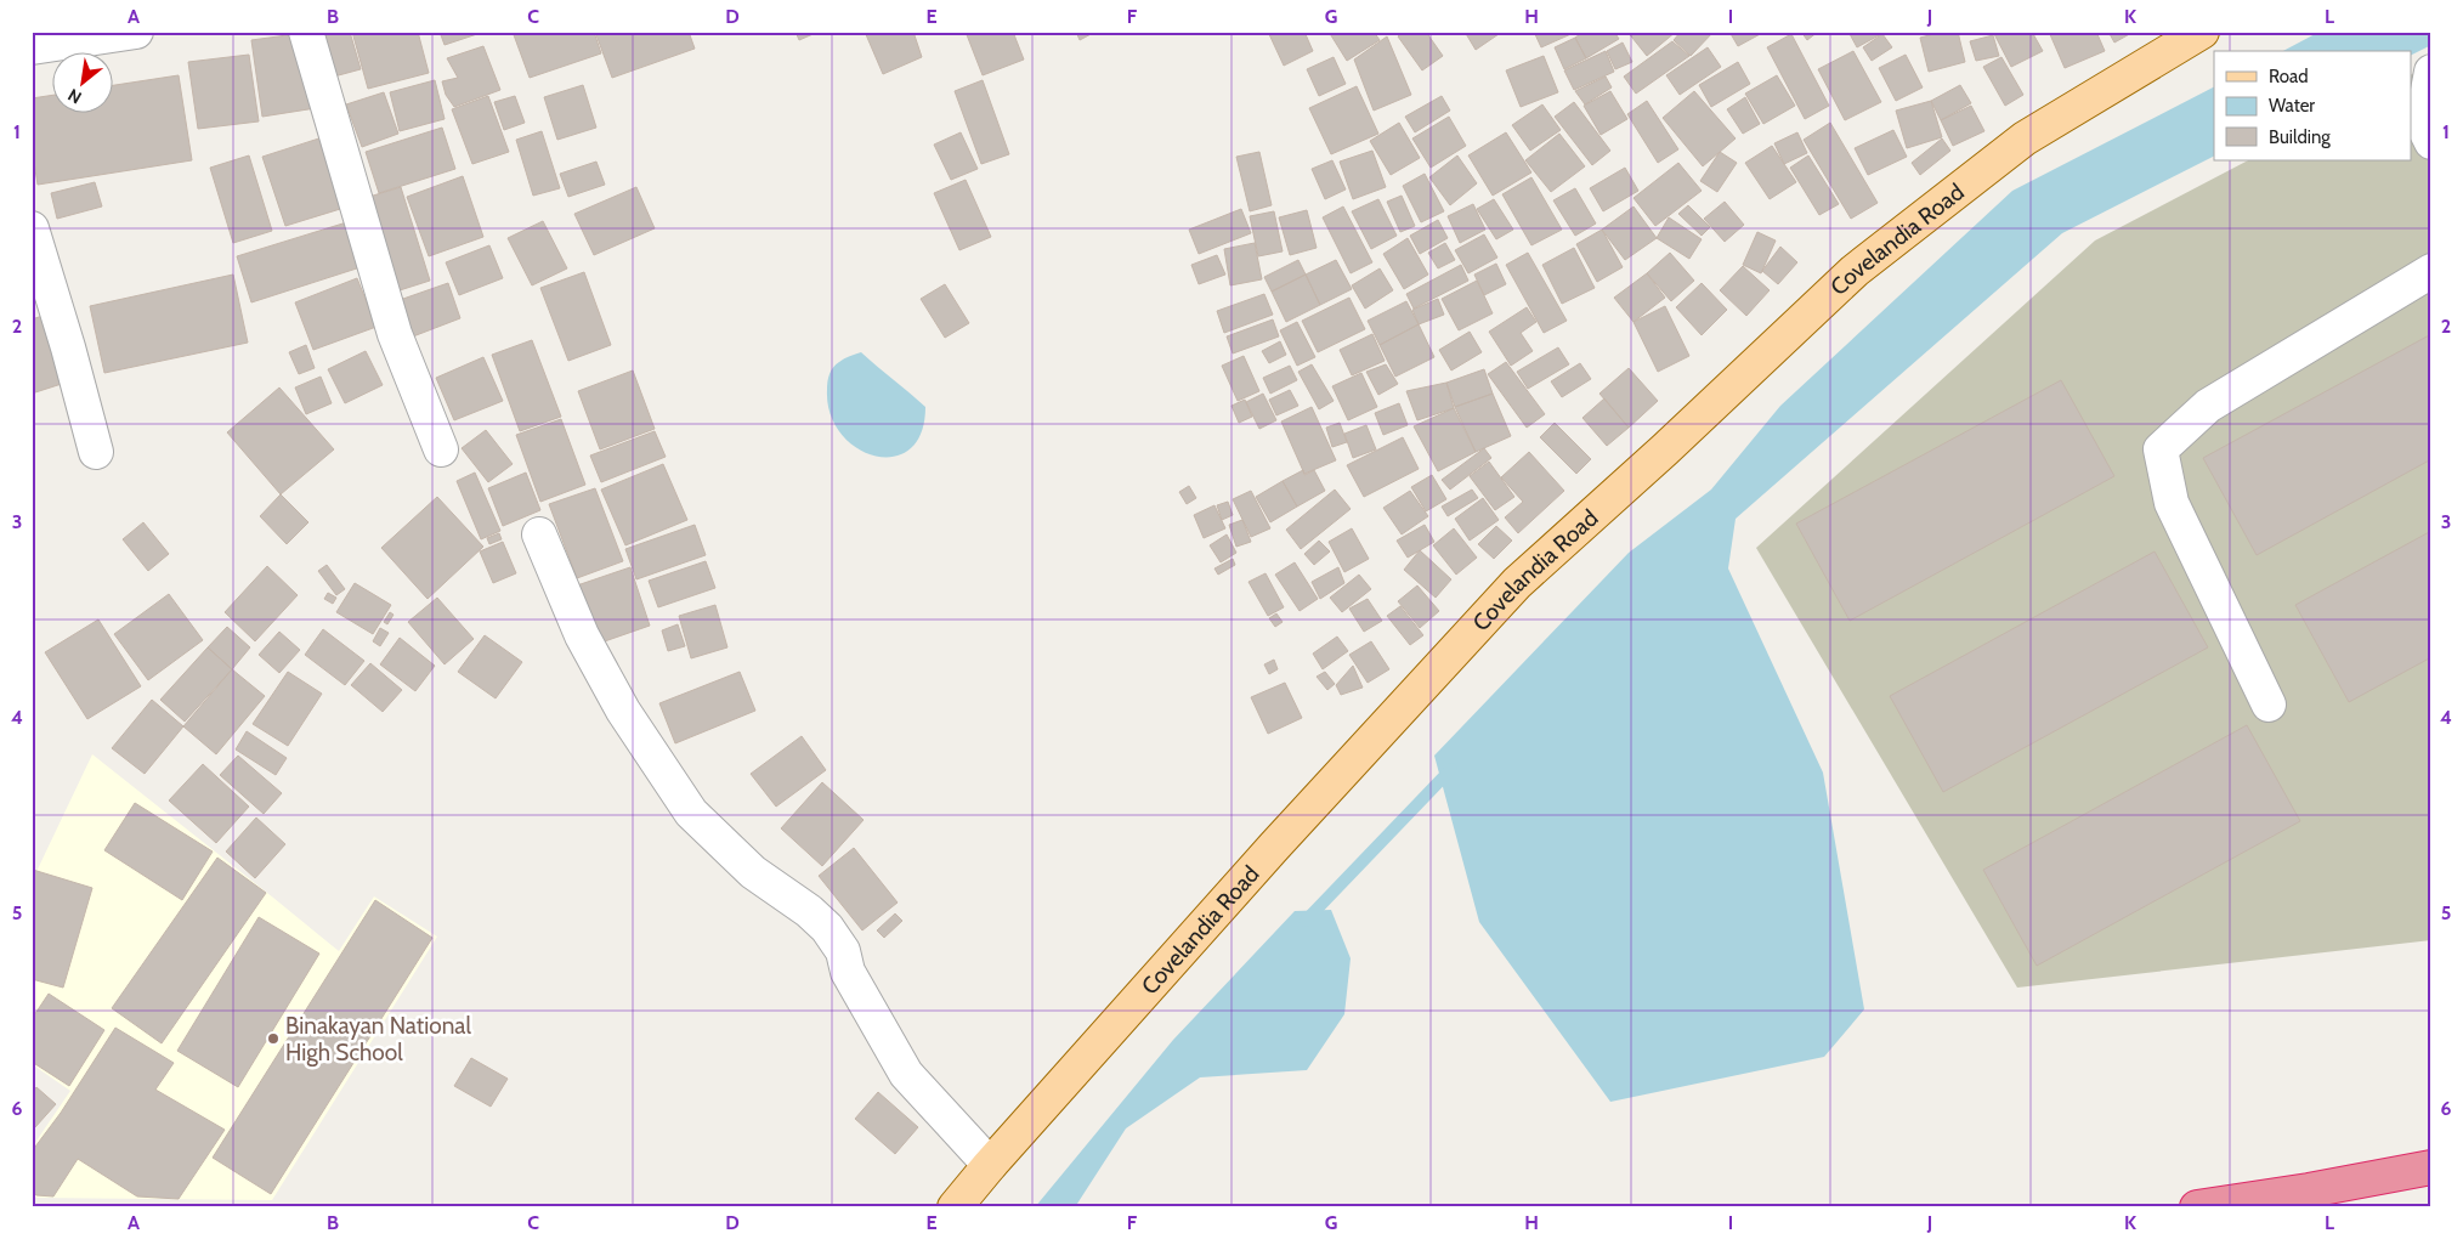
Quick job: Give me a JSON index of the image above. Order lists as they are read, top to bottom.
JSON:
{
  "streets": {
    "main road": ["Covelandia Road"]
  },
  "places": ["Binakayan National High School"],
  "legend": ["Road", "Water", "Building"],
  "north": "bottom left",
  "grid": {
    "columns": [
      "A",
      "B",
      "C",
      "D",
      "E",
      "F",
      "G",
      "H",
      "I",
      "J",
      "K",
      "L"
    ],
    "rows": [
      "1",
      "2",
      "3",
      "4",
      "5",
      "6"
    ]
  }
}
